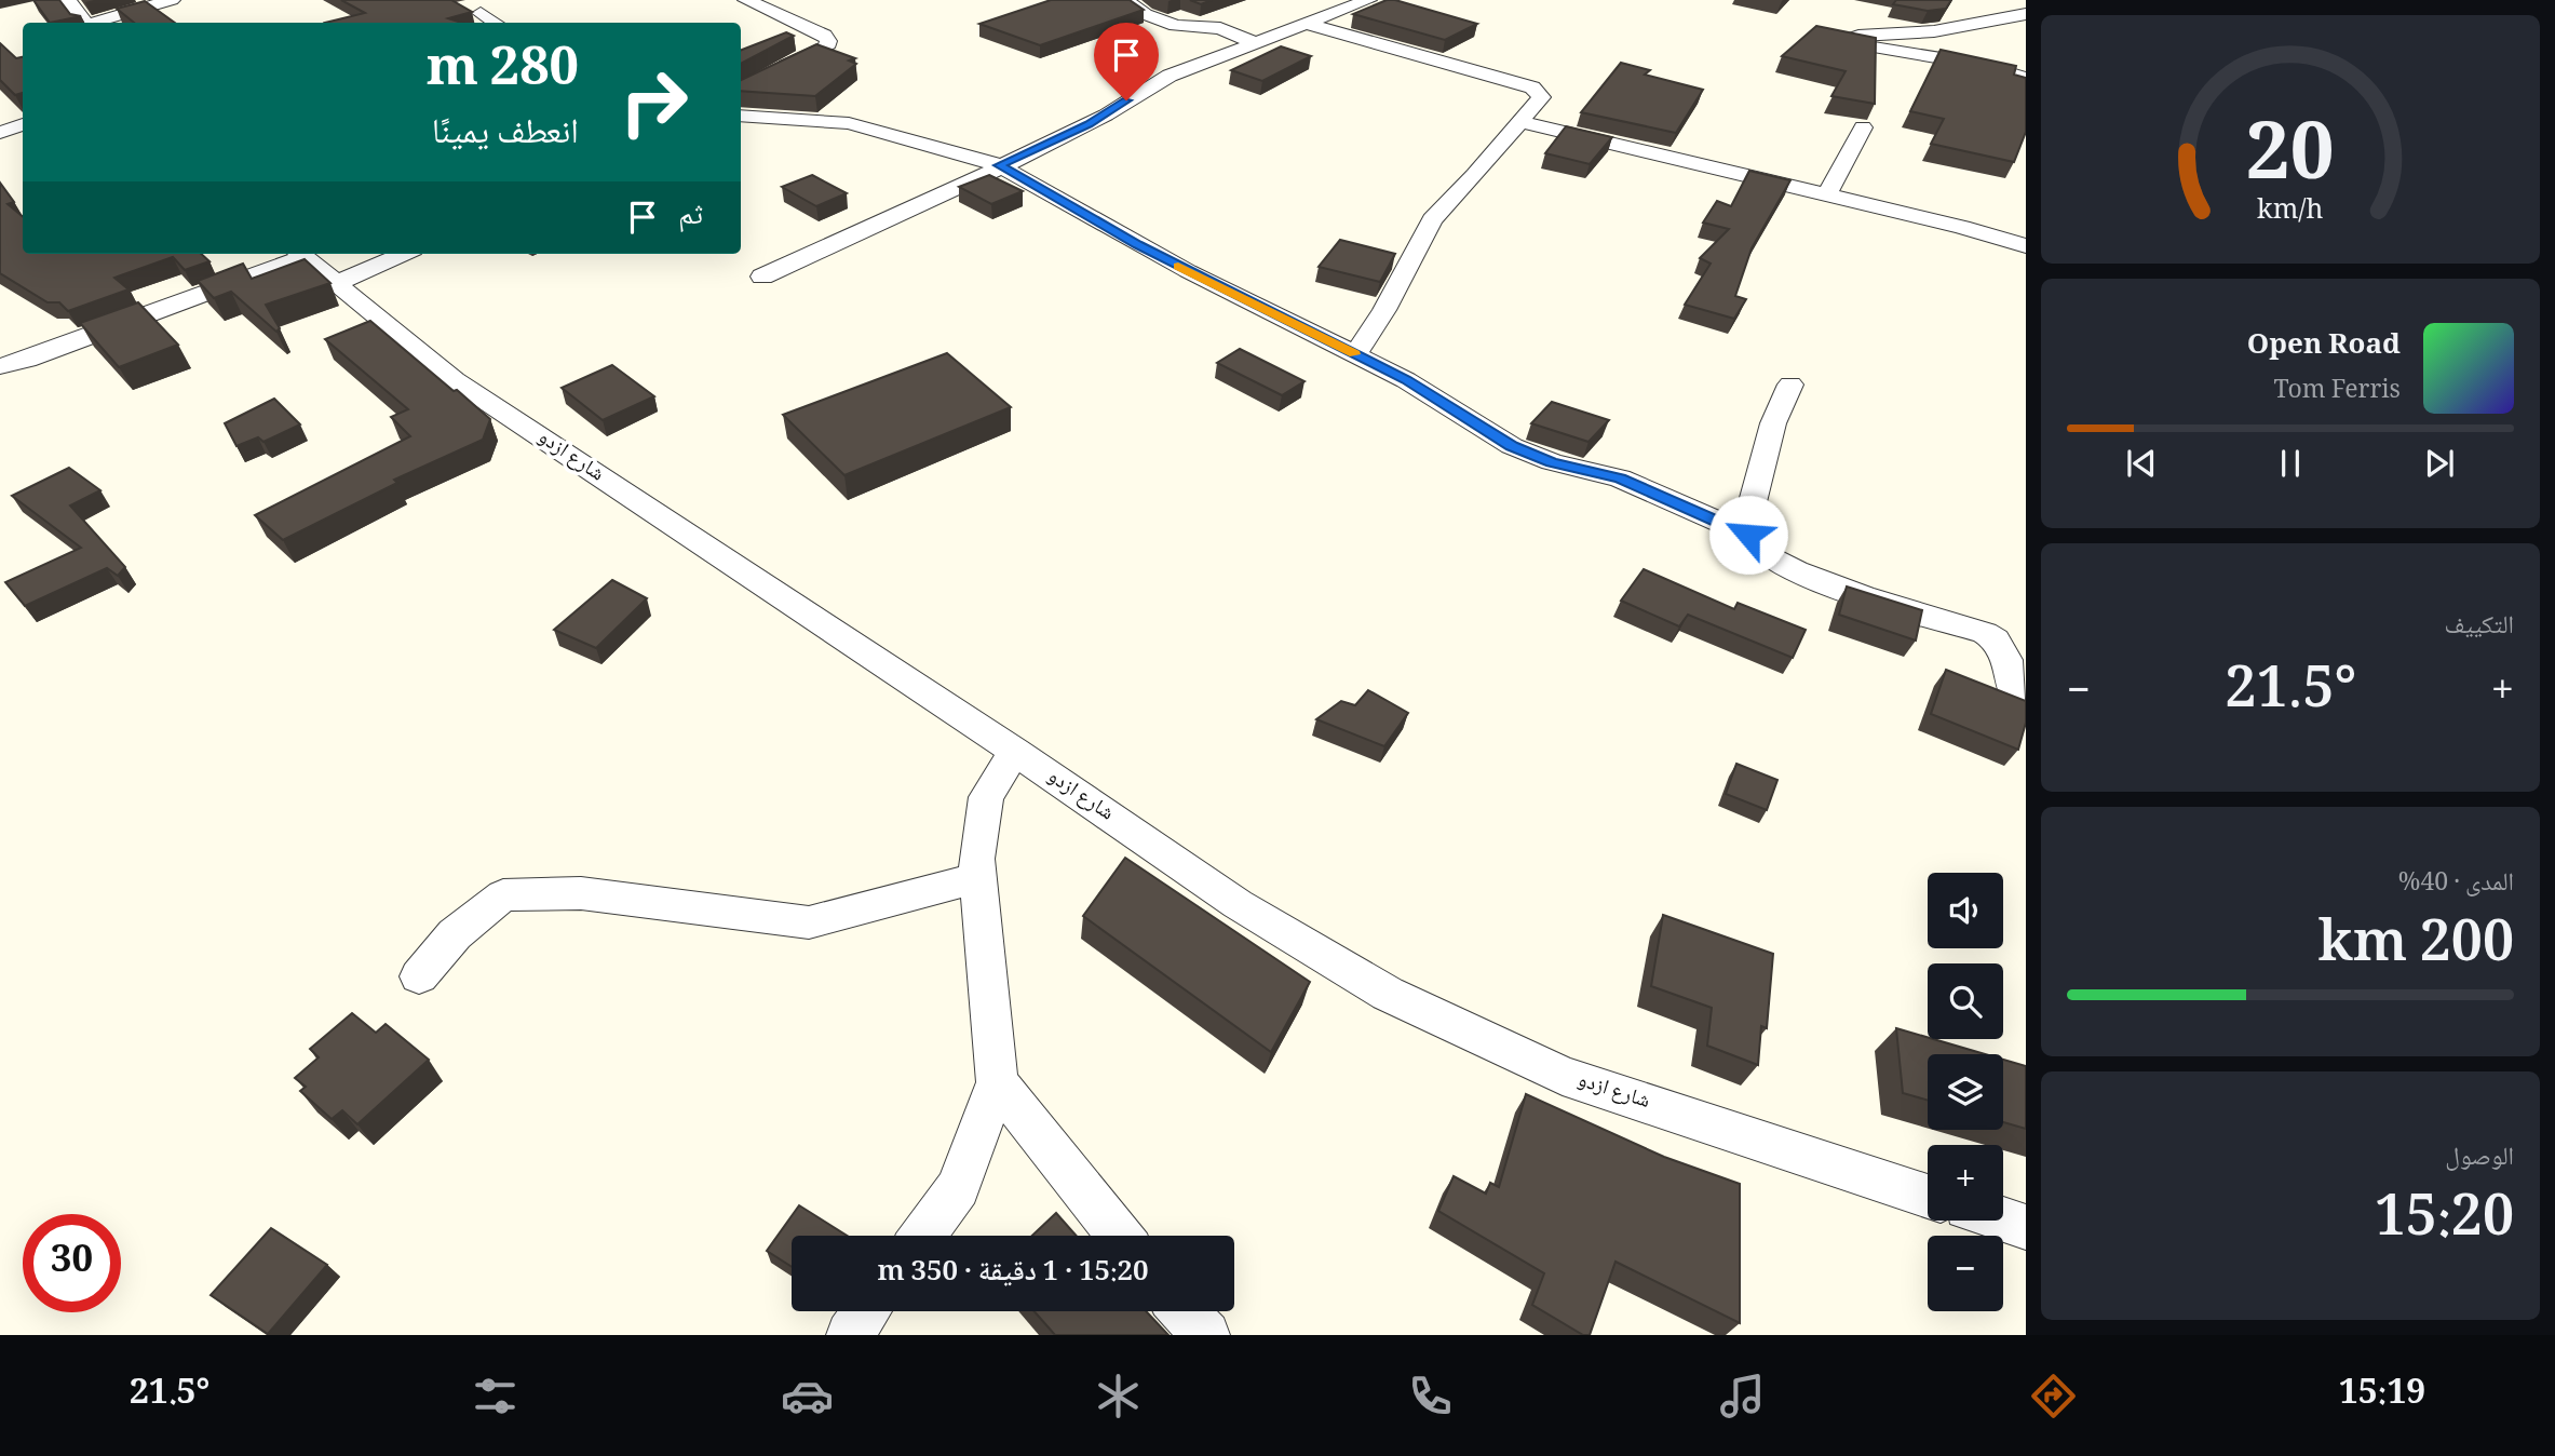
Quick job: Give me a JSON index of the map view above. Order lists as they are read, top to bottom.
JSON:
{
  "streets": {
    "street": ["شارع ازدو"]
  },
  "page": {
    "turn": ["280 m", "انعطف يمينًا"],
    "then": "ثم",
    "song": ["Open Road", "Tom Ferris"],
    "tile": [
      "التكييف",
      ["المدى · 40%", "200 km"],
      ["الوصول", "15:20"]
    ],
    "heat": ["−", "21.5°", "+"],
    "map_buttons": ["+", "−"],
    "limit": "30",
    "trip": "15:20 · 1 دقيقة · 350 m",
    "tabs": ["15:19", "21.5°"],
    "gauge": ["20", "km/h"]
  }
}
